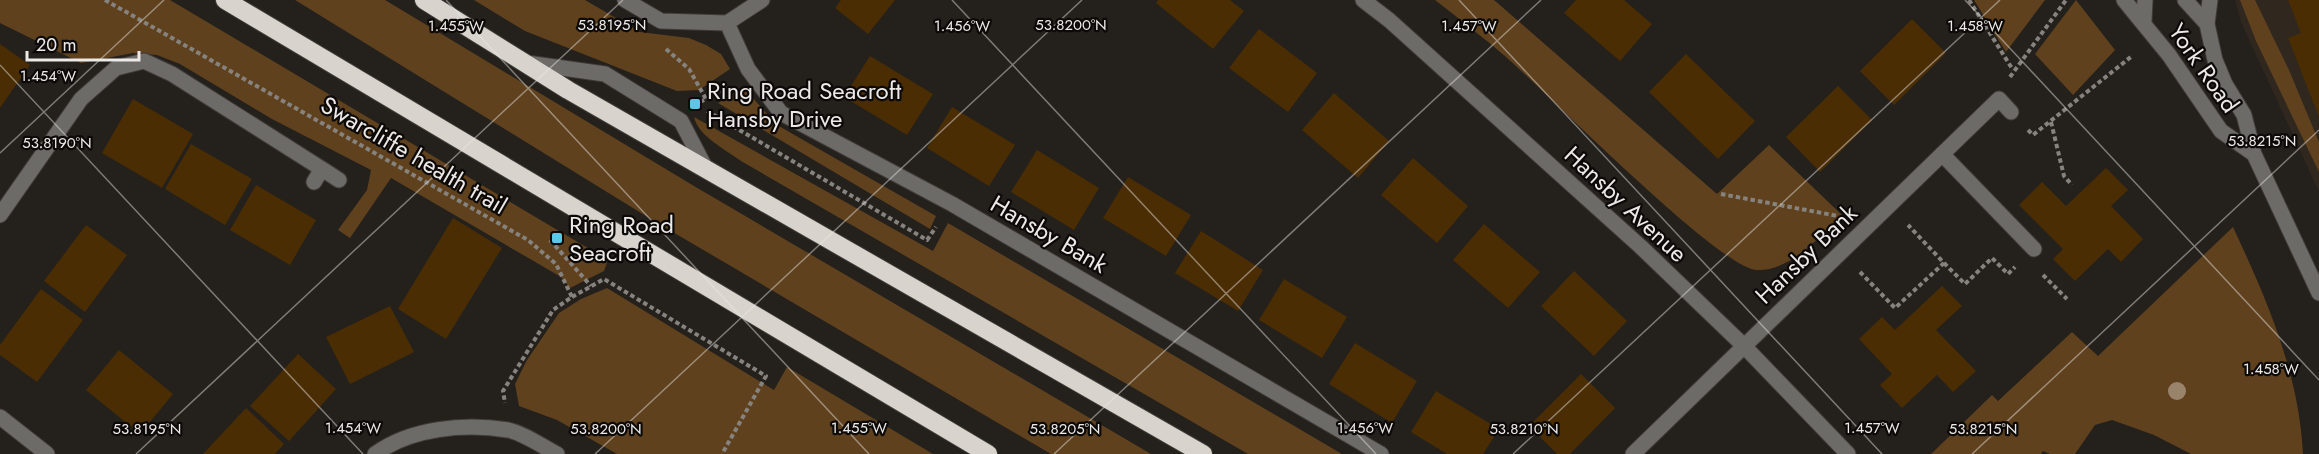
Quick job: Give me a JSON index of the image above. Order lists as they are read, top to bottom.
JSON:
{
  "streets": {
    "street": ["York Road", "Hansby Avenue", "Hansby Bank"],
    "path": ["Swarcliffe health trail"]
  },
  "crossings": [
    ["Hansby Avenue", "Hansby Bank"]
  ],
  "places": {
    "transit": ["Ring Road Seacroft Hansby Drive", "Ring Road Seacroft"]
  },
  "scale_bar": "20 m",
  "coordinates": [
    "53.8195°N",
    "53.8200°N",
    "1.455°W",
    "1.456°W",
    "1.457°W",
    "1.458°W",
    "1.454°W",
    "53.8215°N",
    "53.8190°N",
    "53.8205°N",
    "53.8210°N"
  ]
}
